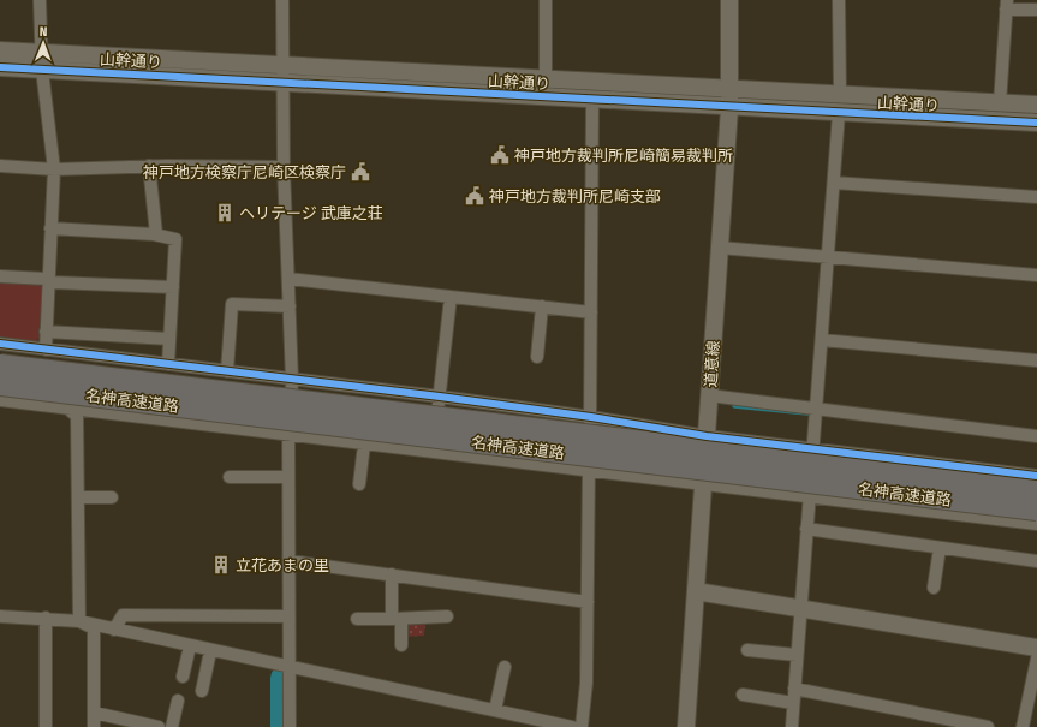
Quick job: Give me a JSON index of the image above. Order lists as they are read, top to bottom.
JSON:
{
  "streets": {
    "highway": ["名神高速道路"],
    "street": ["山幹通り", "道意線"]
  },
  "crossings": [
    ["山幹通り", "道意線"]
  ],
  "places": {
    "public building": ["神戸地方裁判所尼崎簡易裁判所", "神戸地方検察庁尼崎区検察庁", "神戸地方裁判所尼崎支部"],
    "building": ["ヘリテージ 武庫之荘", "立花あまの里"]
  },
  "north": "top"
}
